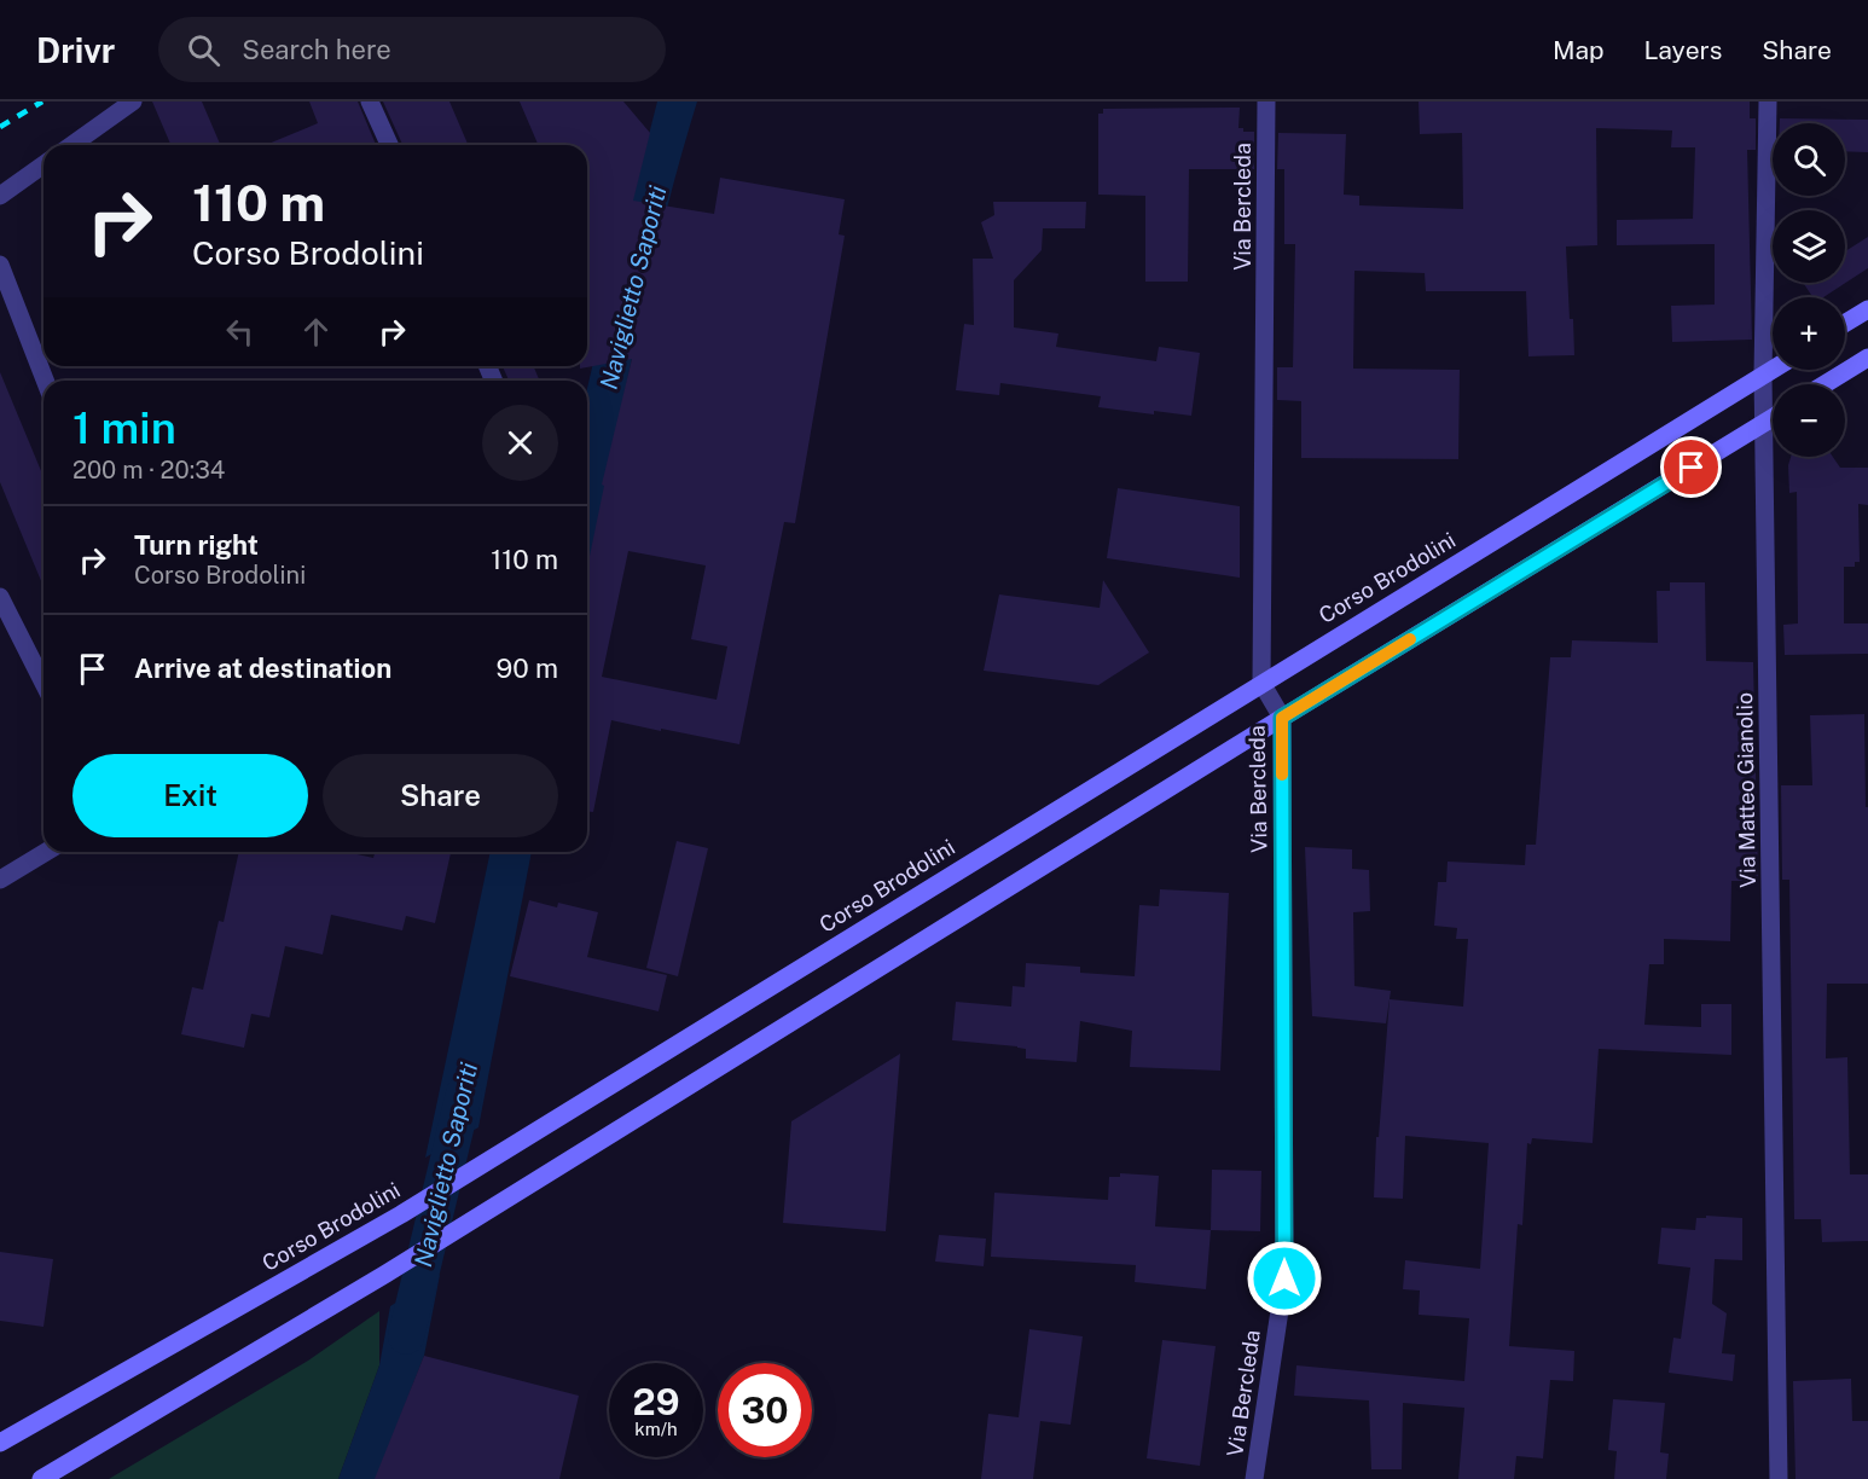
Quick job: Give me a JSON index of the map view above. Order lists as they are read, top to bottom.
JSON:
{
  "streets": {
    "main road": ["Corso Brodolini"],
    "street": ["Via Bercleda", "Via Matteo Gianolio"]
  },
  "crossings": [
    ["Via Bercleda", "Corso Brodolini"],
    ["Corso Brodolini", "Via Matteo Gianolio"]
  ],
  "water": ["Naviglietto Saporiti"],
  "page": {
    "header": "Drivr",
    "search": "Search here",
    "nav": ["Map", "Layers", "Share"],
    "map_buttons": ["+", "−"],
    "turn": ["110 m", "Corso Brodolini"],
    "heading": ["1 min", "200 m · 20:34"],
    "list": [
      {
        "name": "Turn right",
        "note": "Corso Brodolini",
        "value": "110 m"
      },
      {
        "name": "Arrive at destination",
        "value": "90 m"
      }
    ],
    "buttons": ["Exit", "Share"],
    "speed": "29 km/h",
    "limit": "30"
  }
}
